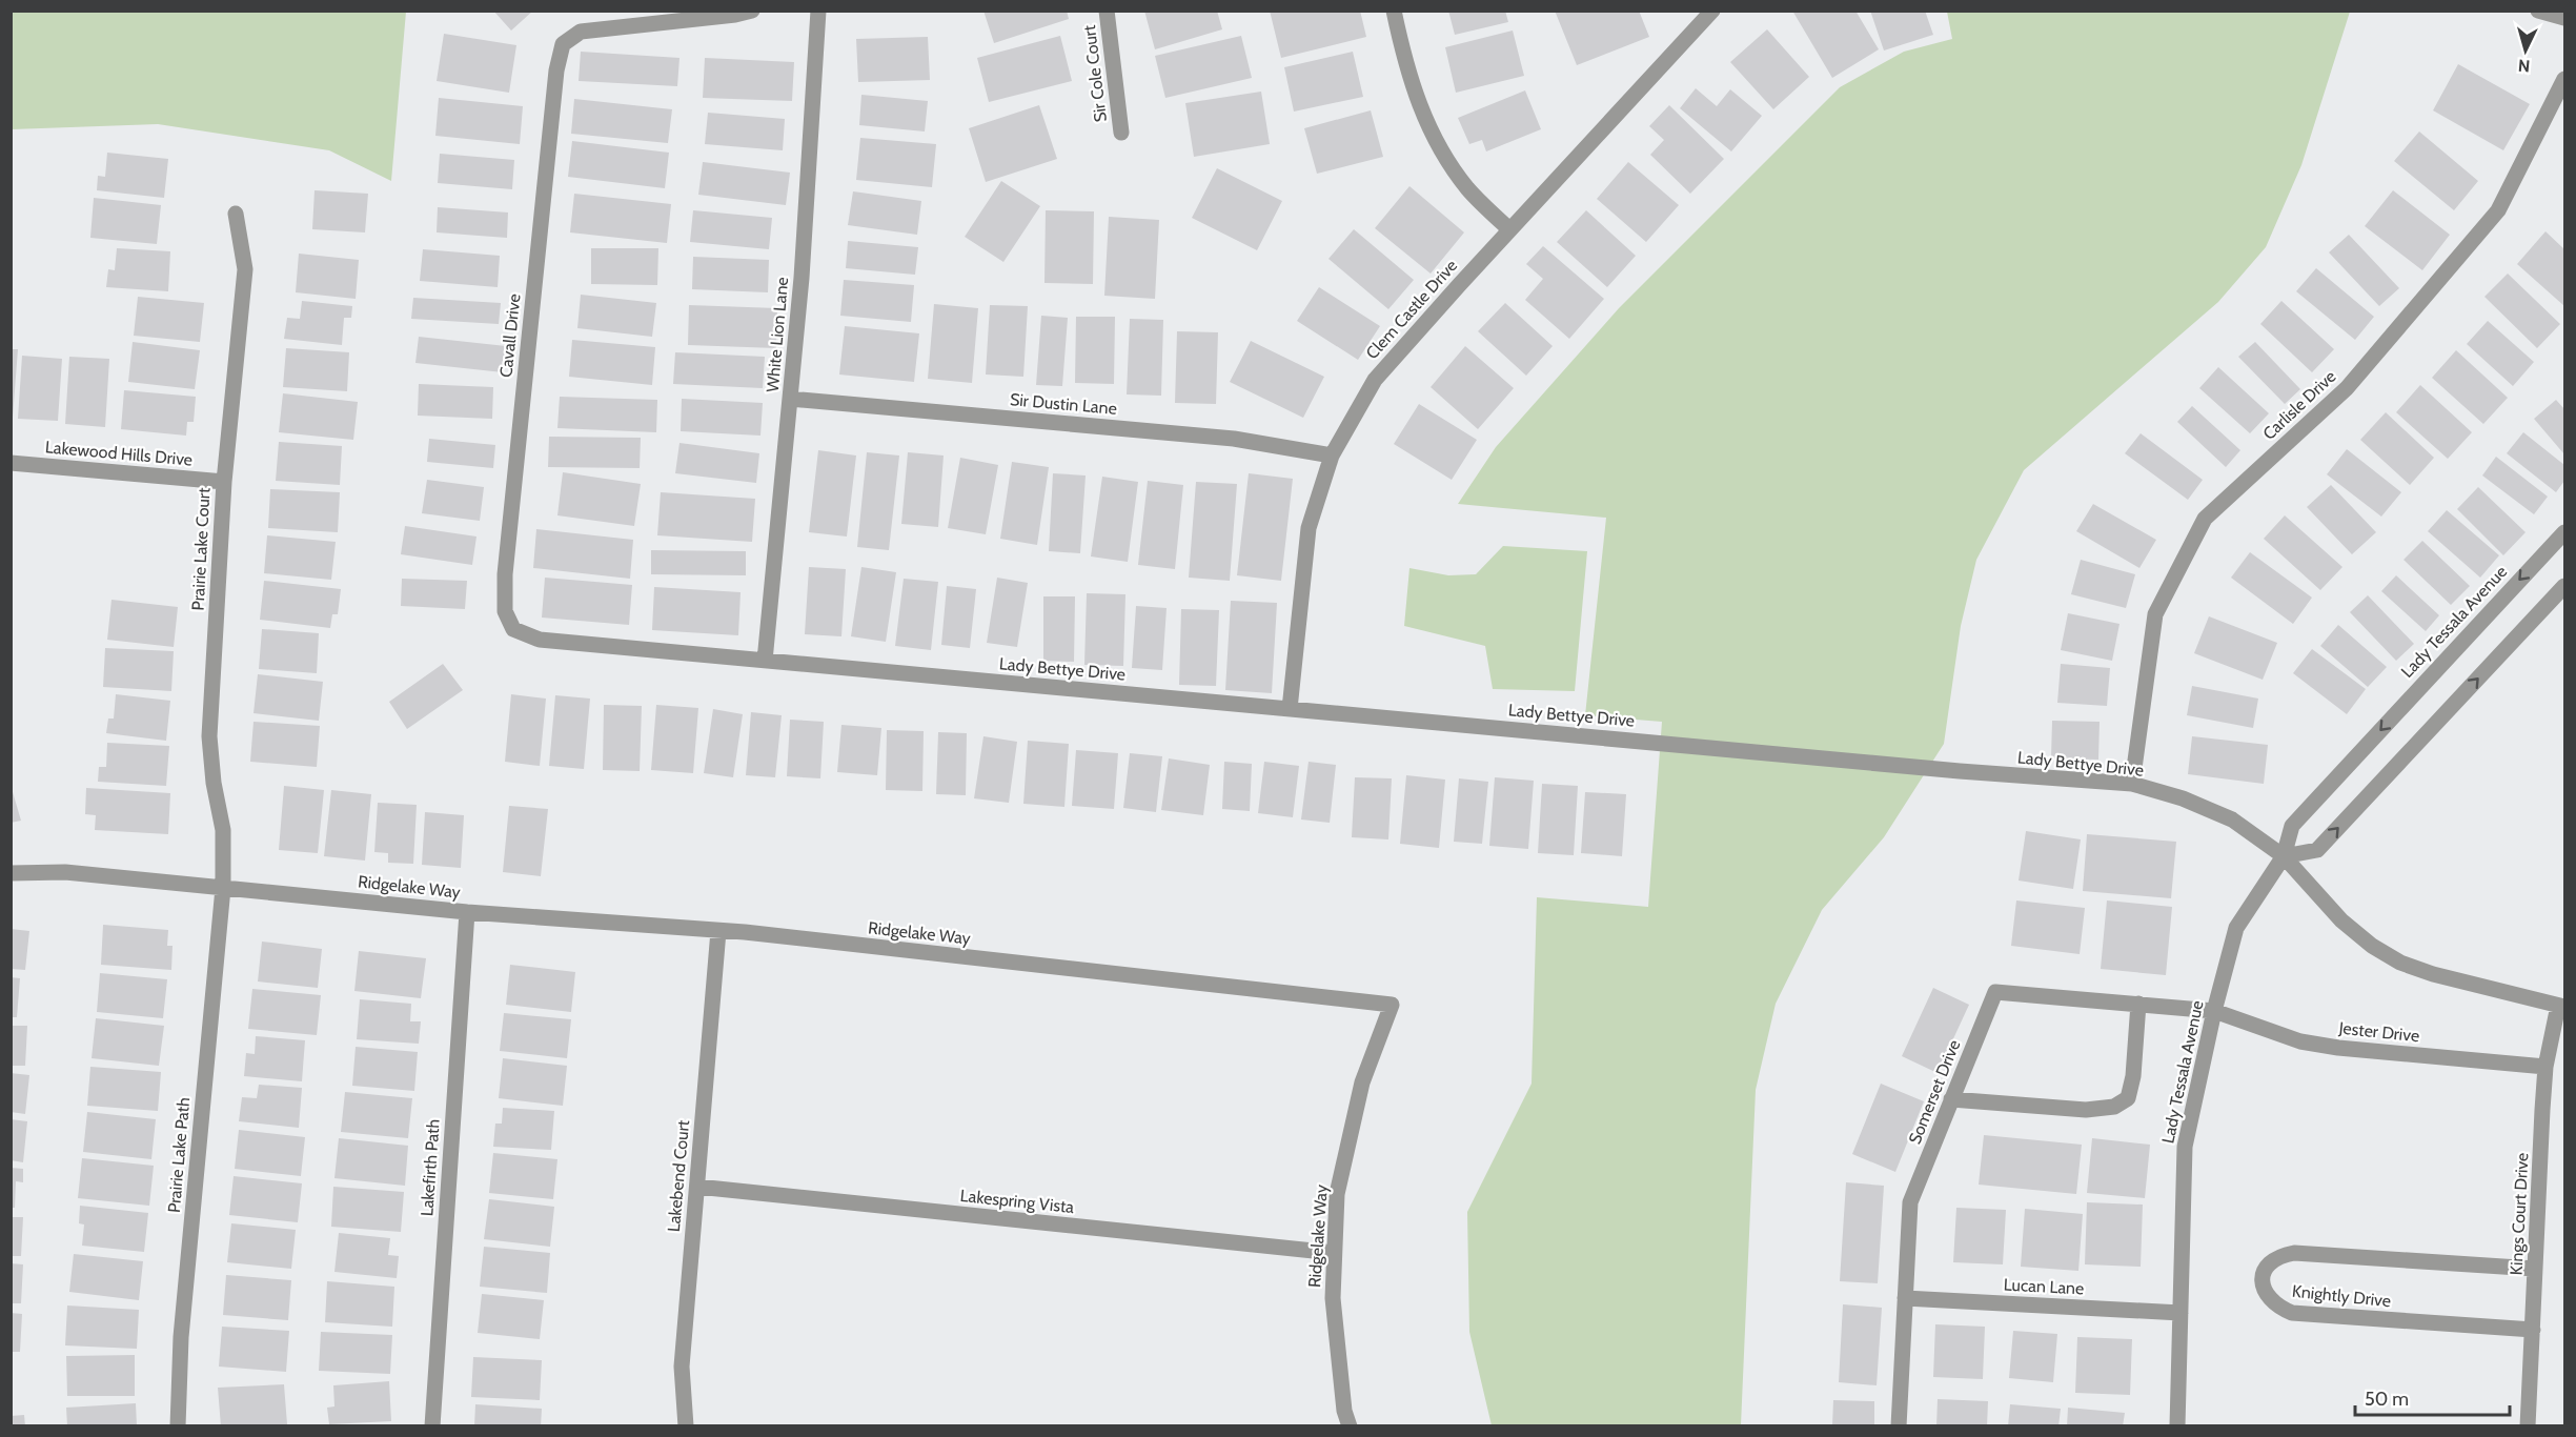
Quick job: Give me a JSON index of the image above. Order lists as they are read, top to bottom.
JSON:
{
  "streets": {
    "street": [
      "Sir Cole Court",
      "Clem Castle Drive",
      "White Lion Lane",
      "Cavall Drive",
      "Sir Dustin Lane",
      "Carlisle Drive",
      "Lakewood Hills Drive",
      "Prairie Lake Court",
      "Lady Tessala Avenue",
      "Lady Bettye Drive",
      "Ridgelake Way",
      "Jester Drive",
      "Somerset Drive",
      "Prairie Lake Path",
      "Lakefirth Path",
      "Lakebend Court",
      "Lakespring Vista",
      "Kings Court Drive",
      "Lucan Lane",
      "Knightly Drive"
    ]
  },
  "crossings": [
    ["Clem Castle Drive", "Sir Dustin Lane"],
    ["Clem Castle Drive", "Lady Bettye Drive"],
    ["White Lion Lane", "Sir Dustin Lane"],
    ["White Lion Lane", "Lady Bettye Drive"],
    ["Cavall Drive", "Lady Bettye Drive"],
    ["Carlisle Drive", "Lady Bettye Drive"],
    ["Lakewood Hills Drive", "Prairie Lake Court"],
    ["Prairie Lake Court", "Ridgelake Way"],
    ["Prairie Lake Court", "Prairie Lake Path"],
    ["Lady Tessala Avenue", "Lady Bettye Drive"],
    ["Lady Tessala Avenue", "Jester Drive"],
    ["Lady Tessala Avenue", "Somerset Drive"],
    ["Lady Tessala Avenue", "Lucan Lane"],
    ["Lady Bettye Drive", "Kings Court Drive"],
    ["Ridgelake Way", "Prairie Lake Path"],
    ["Ridgelake Way", "Lakefirth Path"],
    ["Ridgelake Way", "Lakebend Court"],
    ["Ridgelake Way", "Lakespring Vista"],
    ["Jester Drive", "Somerset Drive"],
    ["Jester Drive", "Kings Court Drive"],
    ["Somerset Drive", "Lucan Lane"],
    ["Lakebend Court", "Lakespring Vista"],
    ["Kings Court Drive", "Knightly Drive"]
  ],
  "scale_bar": "50 m",
  "north": "bottom"
}
